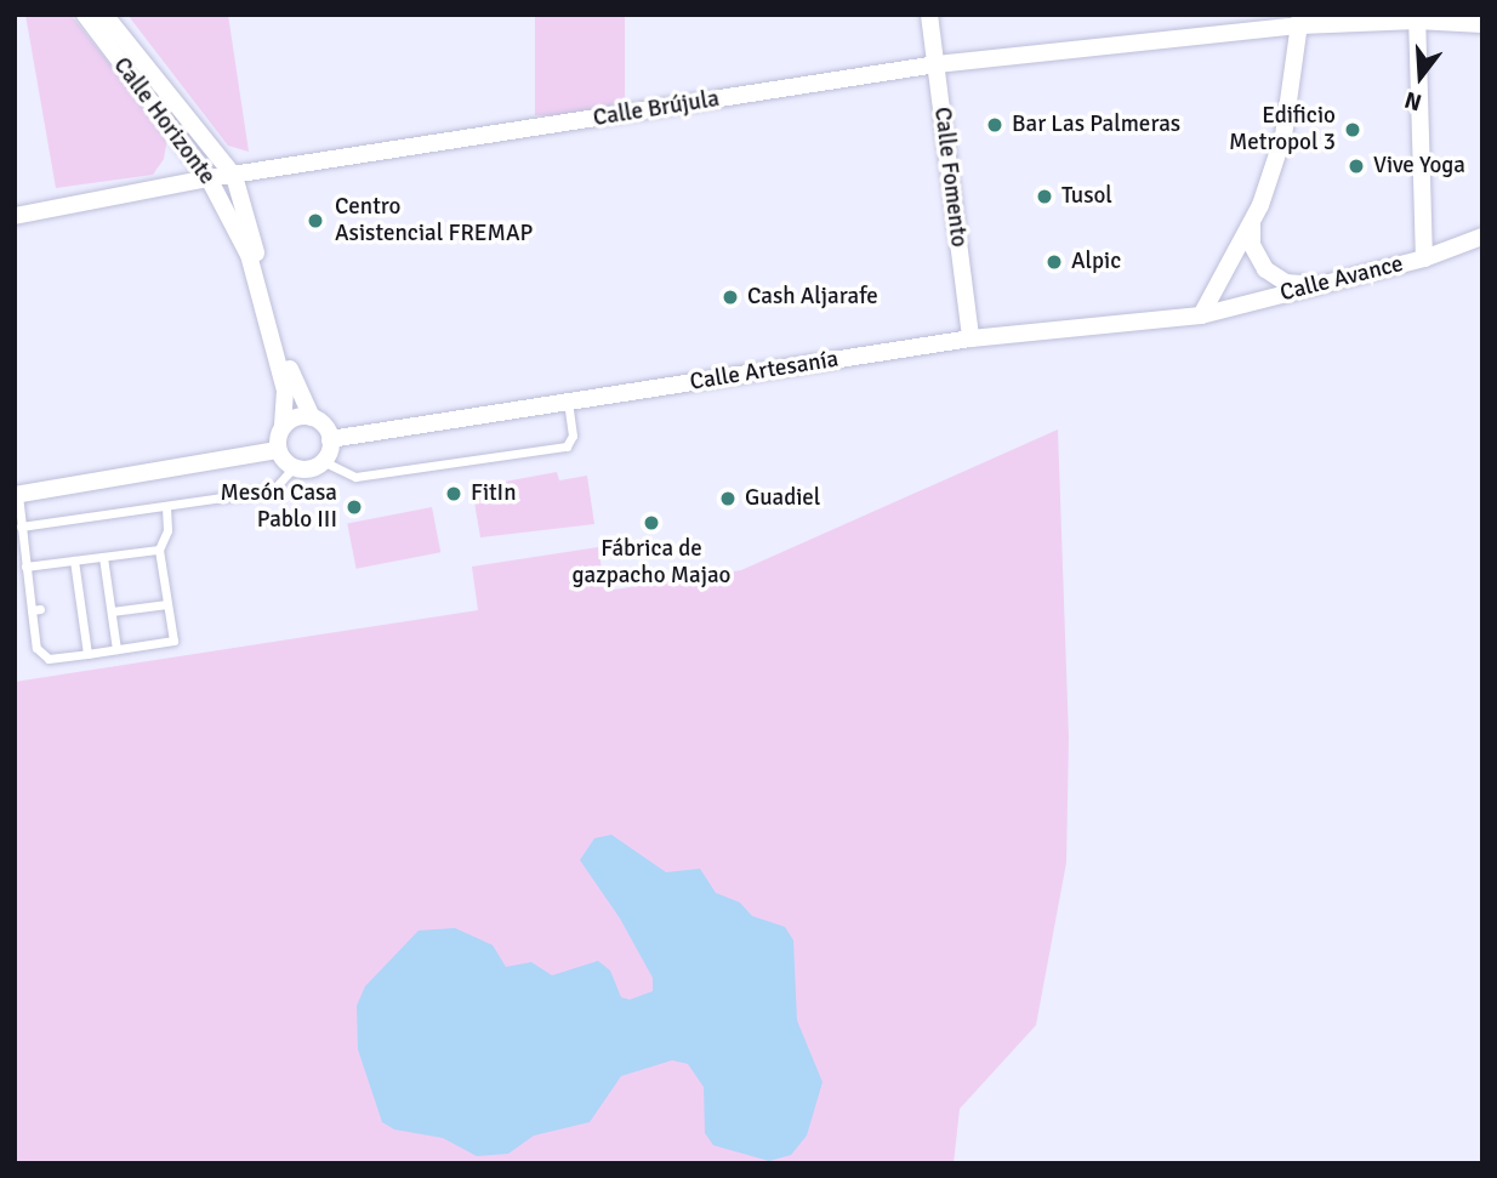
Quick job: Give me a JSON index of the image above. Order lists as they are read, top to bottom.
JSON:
{
  "streets": {
    "street": [
      "Calle Brújula",
      "Calle Horizonte",
      "Calle Fomento",
      "Calle Avance",
      "Calle Artesanía"
    ]
  },
  "crossings": [
    ["Calle Brújula", "Calle Horizonte"],
    ["Calle Brújula", "Calle Fomento"],
    ["Calle Horizonte", "Calle Artesanía"],
    ["Calle Fomento", "Calle Artesanía"],
    ["Calle Avance", "Calle Artesanía"]
  ],
  "places": [
    "Bar Las Palmeras",
    "Edificio Metropol 3",
    "Vive Yoga",
    "Tusol",
    "Centro Asistencial FREMAP",
    "Alpic",
    "Cash Aljarafe",
    "FitIn",
    "Guadiel",
    "Mesón Casa Pablo III",
    "Fábrica de gazpacho Majao"
  ],
  "north": "bottom"
}
